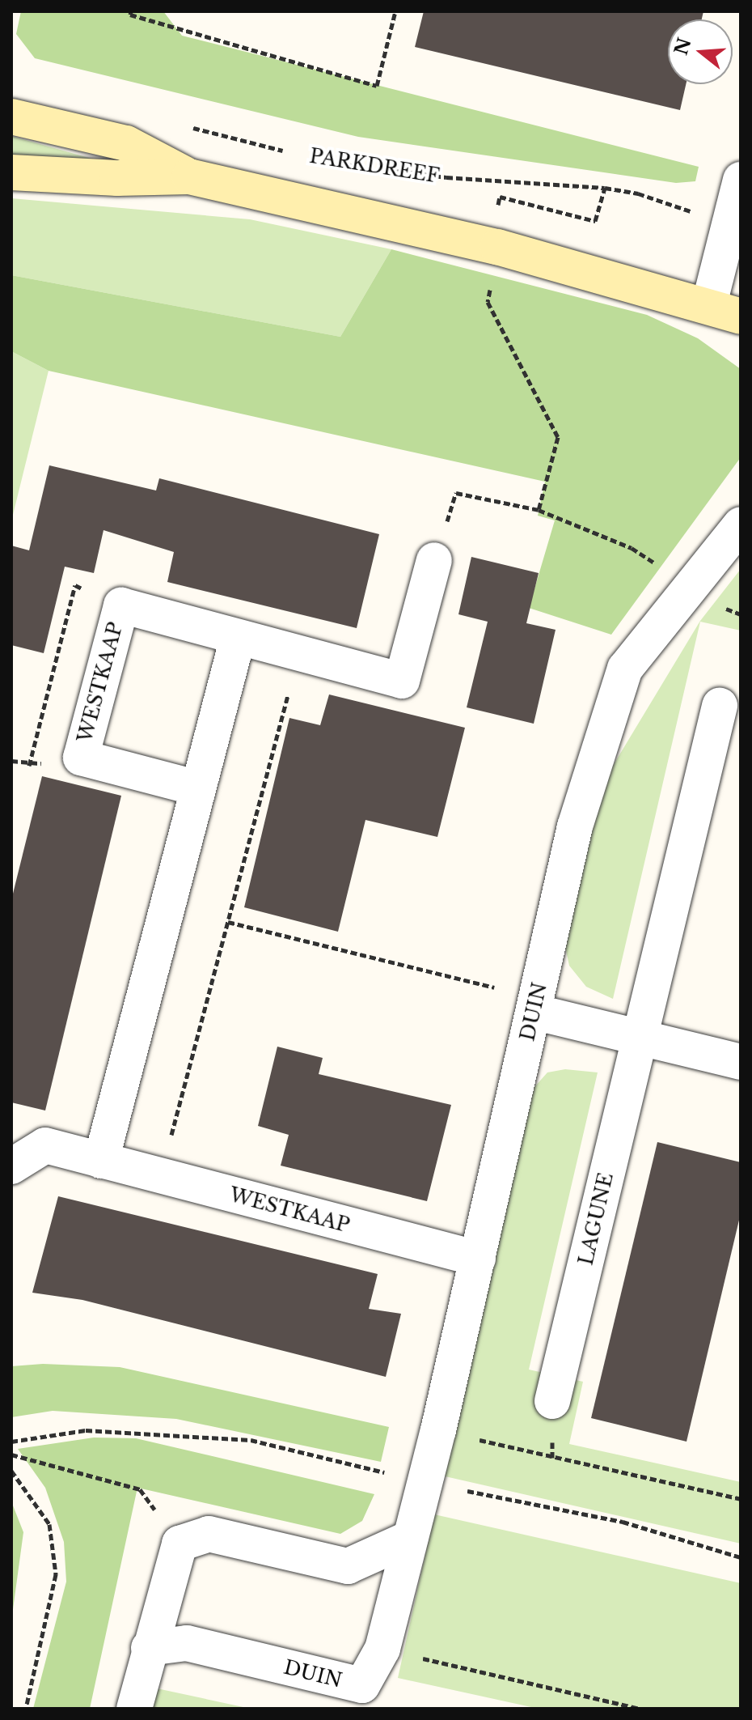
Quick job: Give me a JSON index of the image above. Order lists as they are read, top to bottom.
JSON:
{
  "streets": {
    "street": ["WESTKAAP", "DUIN", "LAGUNE"],
    "path": ["PARKDREEF"]
  },
  "crossings": [
    ["WESTKAAP", "DUIN"]
  ],
  "north": "left"
}
